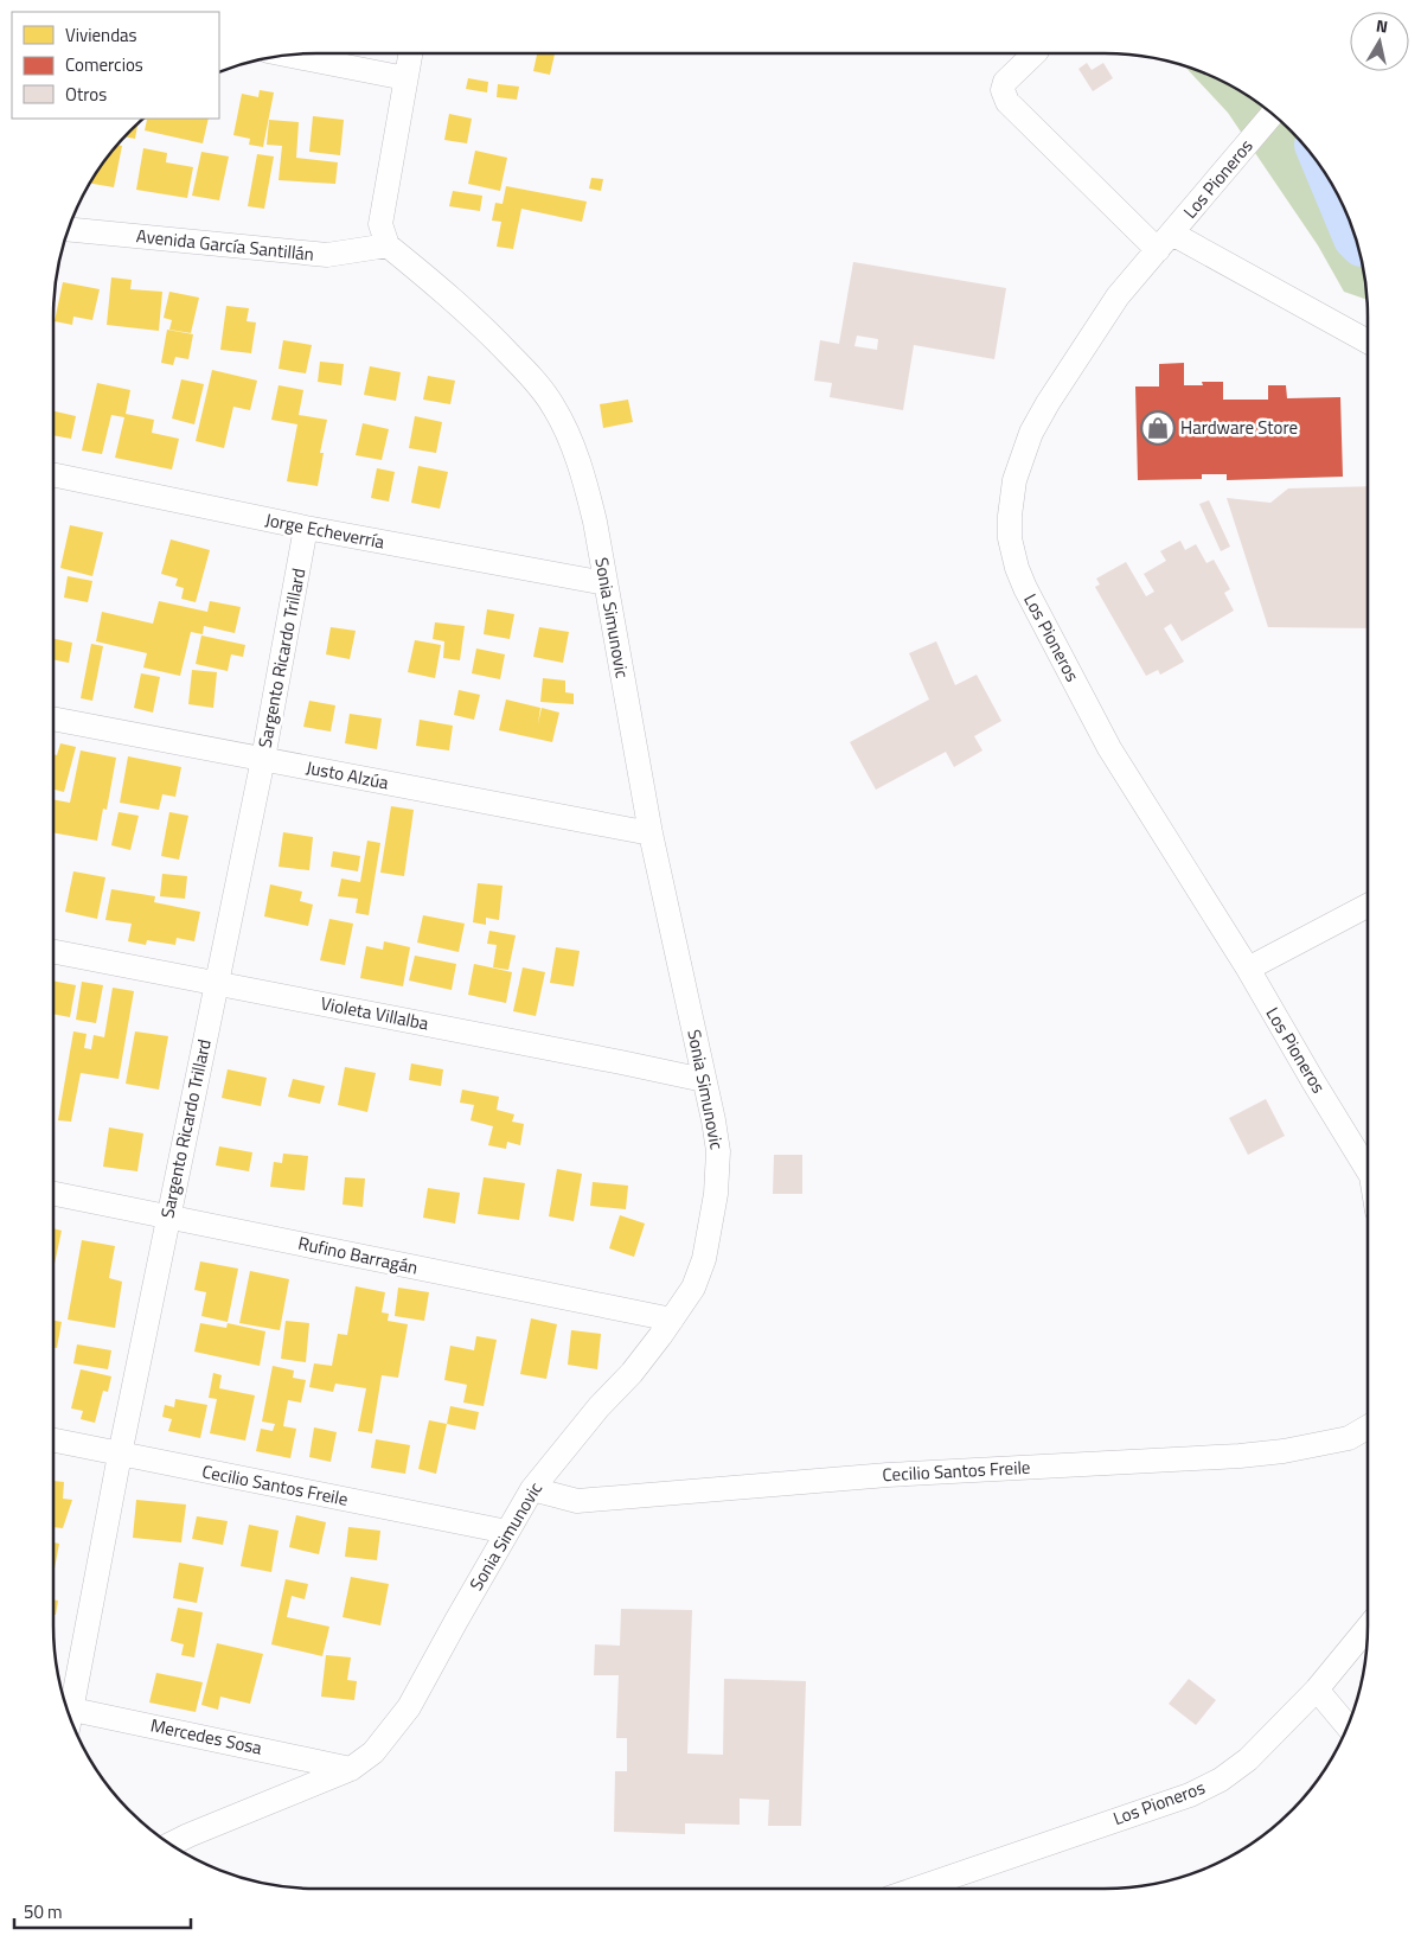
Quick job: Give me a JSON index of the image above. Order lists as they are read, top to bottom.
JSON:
{
  "streets": {
    "street": [
      "Los Pioneros",
      "Avenida García Santillán",
      "Jorge Echeverría",
      "Sonia Simunovic",
      "Sargento Ricardo Trillard",
      "Justo Alzúa",
      "Violeta Villalba",
      "Rufino Barragán",
      "Cecilio Santos Freile",
      "Mercedes Sosa"
    ]
  },
  "crossings": [
    ["Avenida García Santillán", "Sonia Simunovic"],
    ["Jorge Echeverría", "Sonia Simunovic"],
    ["Jorge Echeverría", "Sargento Ricardo Trillard"],
    ["Sonia Simunovic", "Justo Alzúa"],
    ["Sonia Simunovic", "Violeta Villalba"],
    ["Sonia Simunovic", "Rufino Barragán"],
    ["Sonia Simunovic", "Cecilio Santos Freile"],
    ["Sonia Simunovic", "Mercedes Sosa"],
    ["Sargento Ricardo Trillard", "Justo Alzúa"],
    ["Sargento Ricardo Trillard", "Violeta Villalba"],
    ["Sargento Ricardo Trillard", "Rufino Barragán"],
    ["Sargento Ricardo Trillard", "Cecilio Santos Freile"]
  ],
  "places": {
    "shop": ["Hardware Store"]
  },
  "legend": ["Viviendas", "Comercios", "Otros"],
  "scale_bar": "50 m",
  "north": "top"
}
